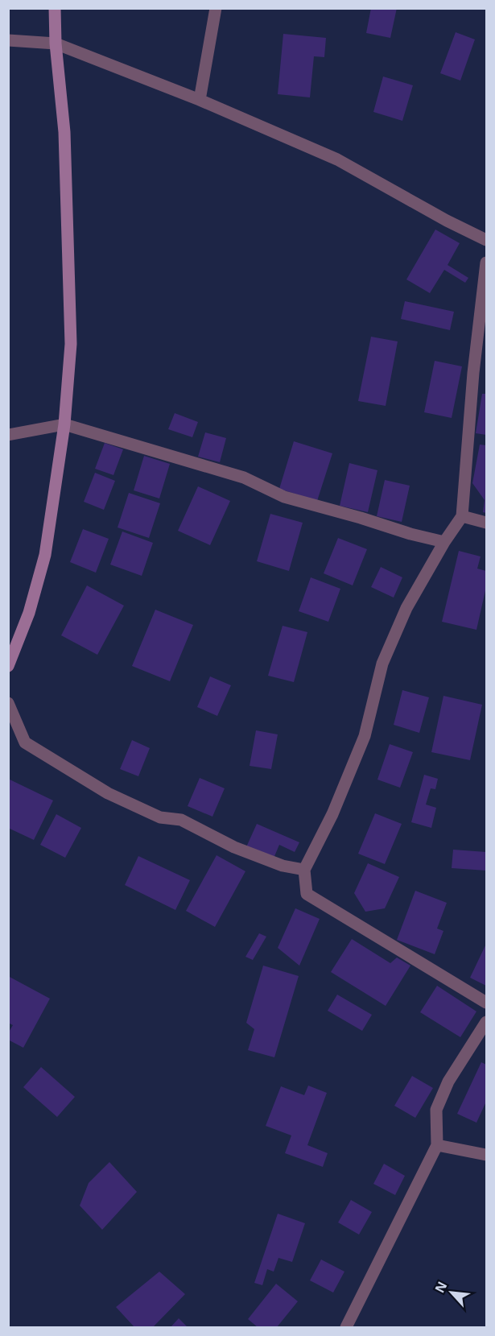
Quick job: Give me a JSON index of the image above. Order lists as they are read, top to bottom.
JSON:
{
  "north": "top left"
}
